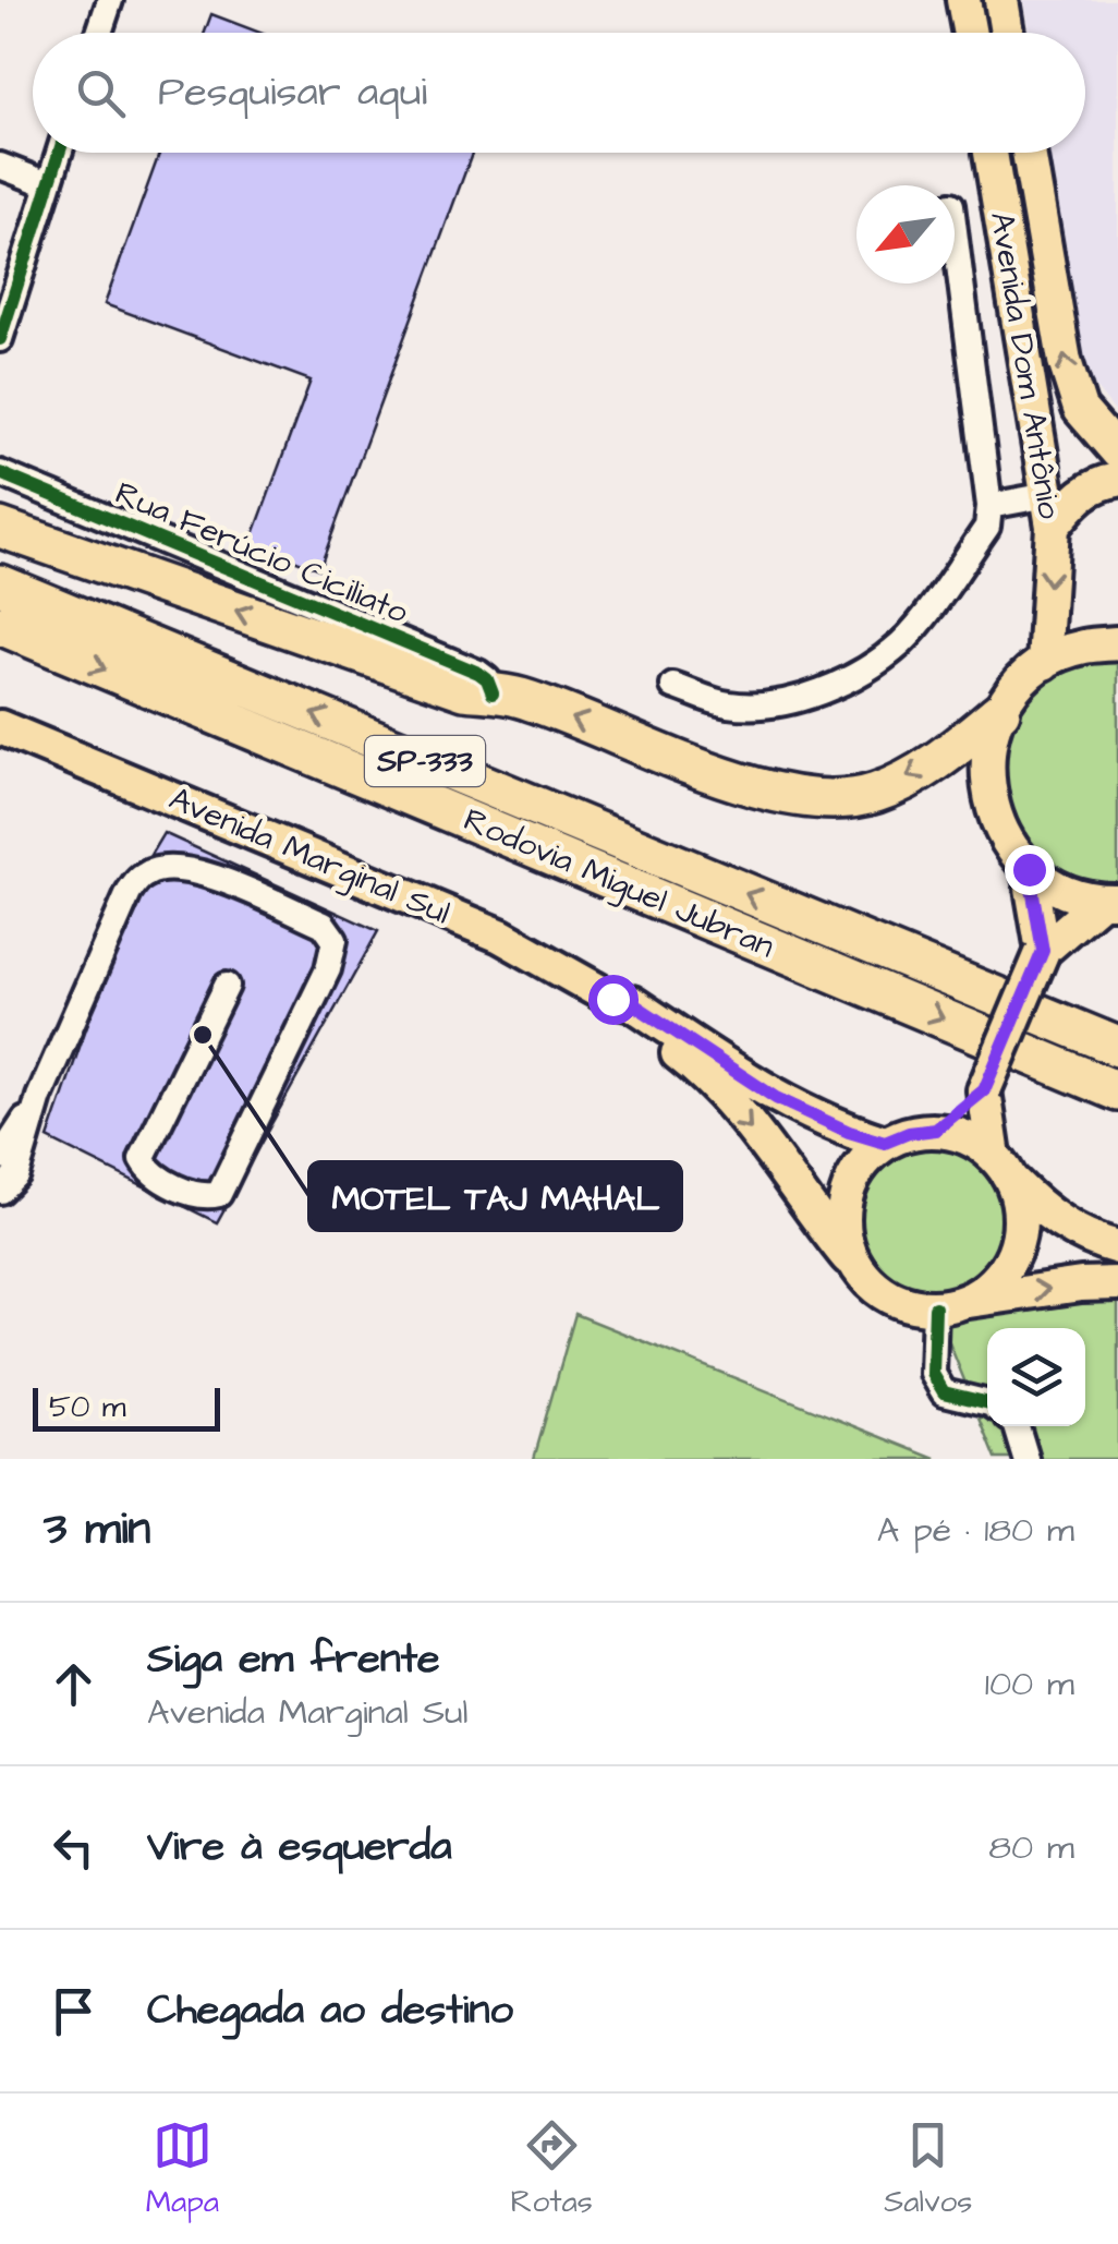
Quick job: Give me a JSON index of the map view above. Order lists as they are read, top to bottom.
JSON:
{
  "streets": {
    "highway": ["SP-333", "Rodovia Miguel Jubran"],
    "main road": ["Avenida Dom Antônio", "Avenida Marginal Sul"],
    "street": ["Rua Ferúcio Ciciliato"]
  },
  "places": ["MOTEL TAJ MAHAL"],
  "scale_bar": "50 m",
  "north": "bottom left",
  "page": {
    "search": "Pesquisar aqui",
    "scale": "50 m",
    "heading": ["3 min", "A pé · 180 m"],
    "list": [
      ["Siga em frente", "Avenida Marginal Sul", "100 m"],
      ["Vire à esquerda", "80 m"],
      "Chegada ao destino"
    ],
    "nav": ["Mapa", "Rotas", "Salvos"]
  }
}
